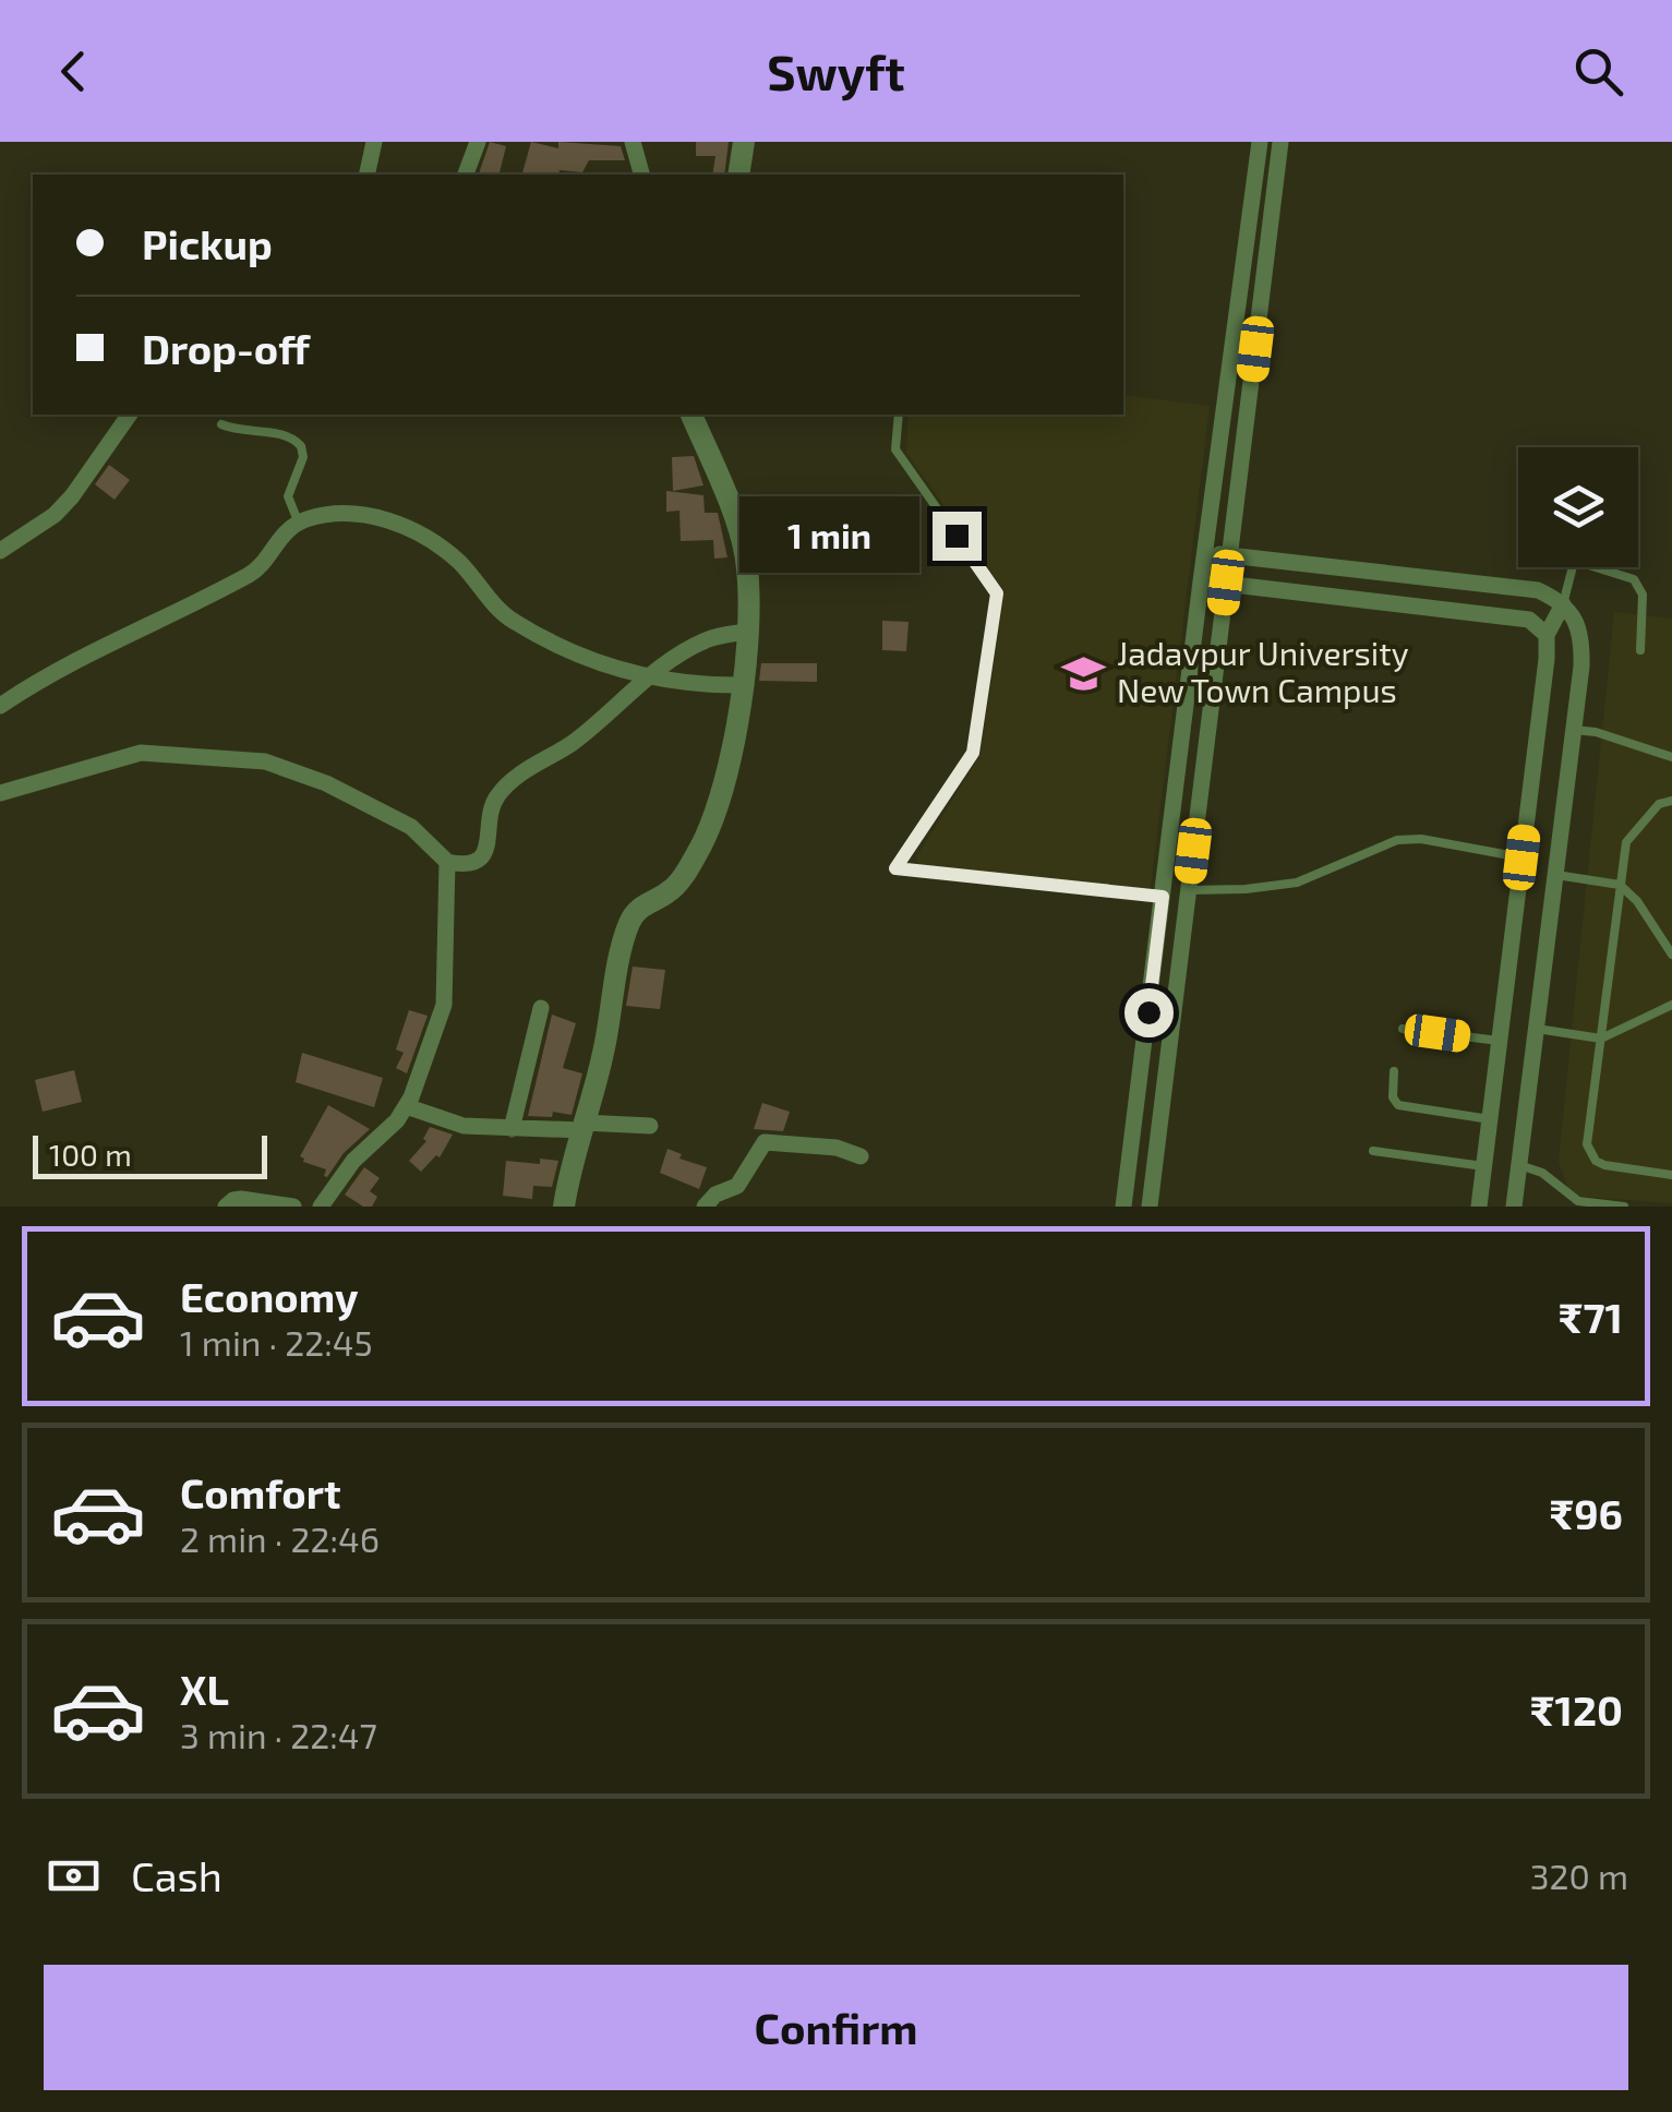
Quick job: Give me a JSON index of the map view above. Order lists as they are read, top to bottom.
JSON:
{
  "places": {
    "school or university": ["Jadavpur University New Town Campus"]
  },
  "scale_bar": "100 m",
  "page": {
    "header": "Swyft",
    "banner": ["Pickup", "Drop-off"],
    "bubble": "1 min",
    "scale": "100 m",
    "list": [
      {
        "name": "Economy",
        "note": "1 min · 22:45",
        "value": "₹71"
      },
      {
        "name": "Comfort",
        "note": "2 min · 22:46",
        "value": "₹96"
      },
      {
        "name": "XL",
        "note": "3 min · 22:47",
        "value": "₹120"
      }
    ],
    "pay": ["Cash", "320 m"],
    "buttons": "Confirm"
  }
}
